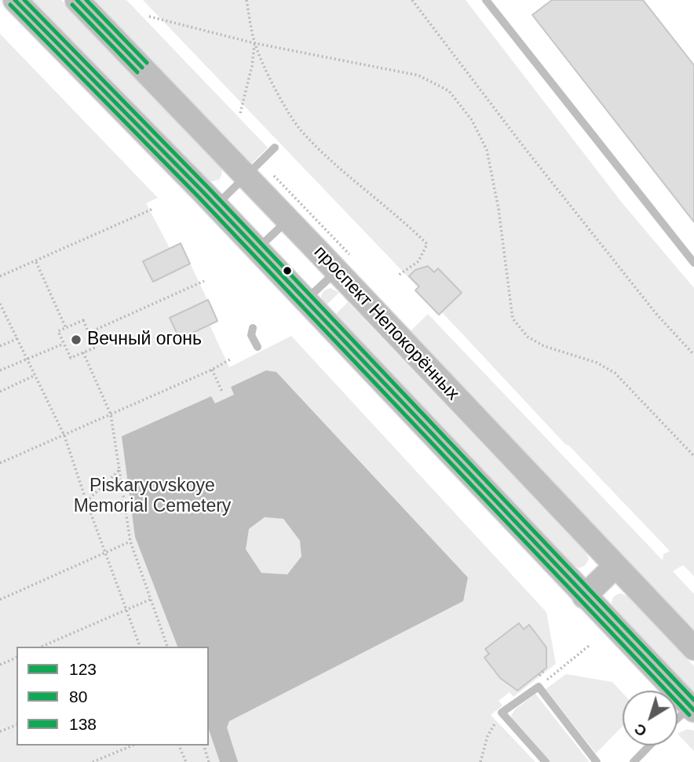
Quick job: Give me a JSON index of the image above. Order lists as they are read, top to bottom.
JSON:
{
  "streets": {
    "main road": ["проспект Непокорённых"]
  },
  "parks": ["Piskaryovskoye Memorial Cemetery"],
  "places": ["Вечный огонь"],
  "lines": ["transit line 123", "transit line 138", "transit line 80"],
  "legend": ["123", "80", "138"],
  "north": "bottom left"
}
